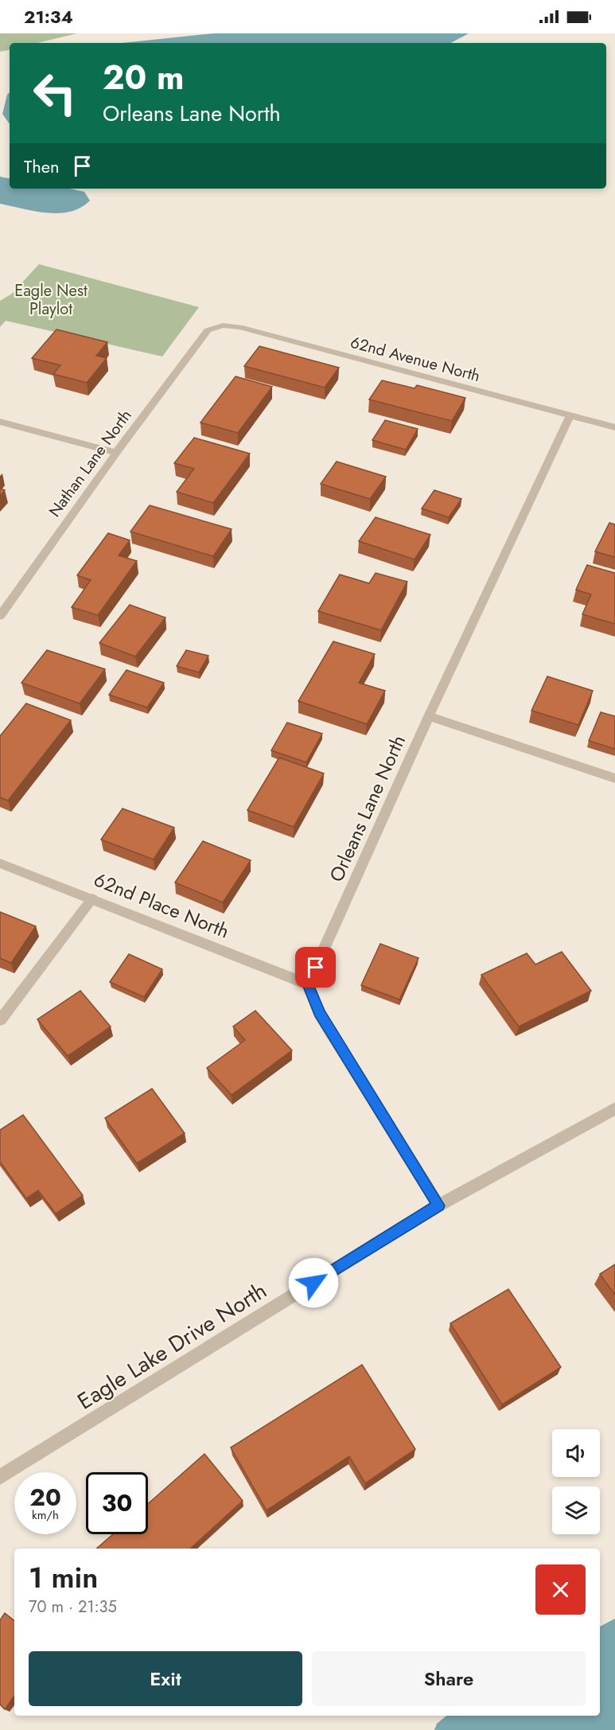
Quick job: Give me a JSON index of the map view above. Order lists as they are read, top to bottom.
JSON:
{
  "streets": {
    "street": [
      "62nd Avenue North",
      "Nathan Lane North",
      "Orleans Lane North",
      "62nd Place North",
      "Eagle Lake Drive North"
    ]
  },
  "crossings": [
    ["62nd Avenue North", "Nathan Lane North"],
    ["62nd Avenue North", "Orleans Lane North"],
    ["Orleans Lane North", "62nd Place North"]
  ],
  "parks": ["Eagle Nest Playlot"],
  "page": {
    "status": "21:34",
    "turn": ["20 m", "Orleans Lane North"],
    "then": "Then",
    "speed": "20 km/h",
    "limit": "30",
    "heading": ["1 min", "70 m · 21:35"],
    "buttons": ["Exit", "Share"]
  }
}
